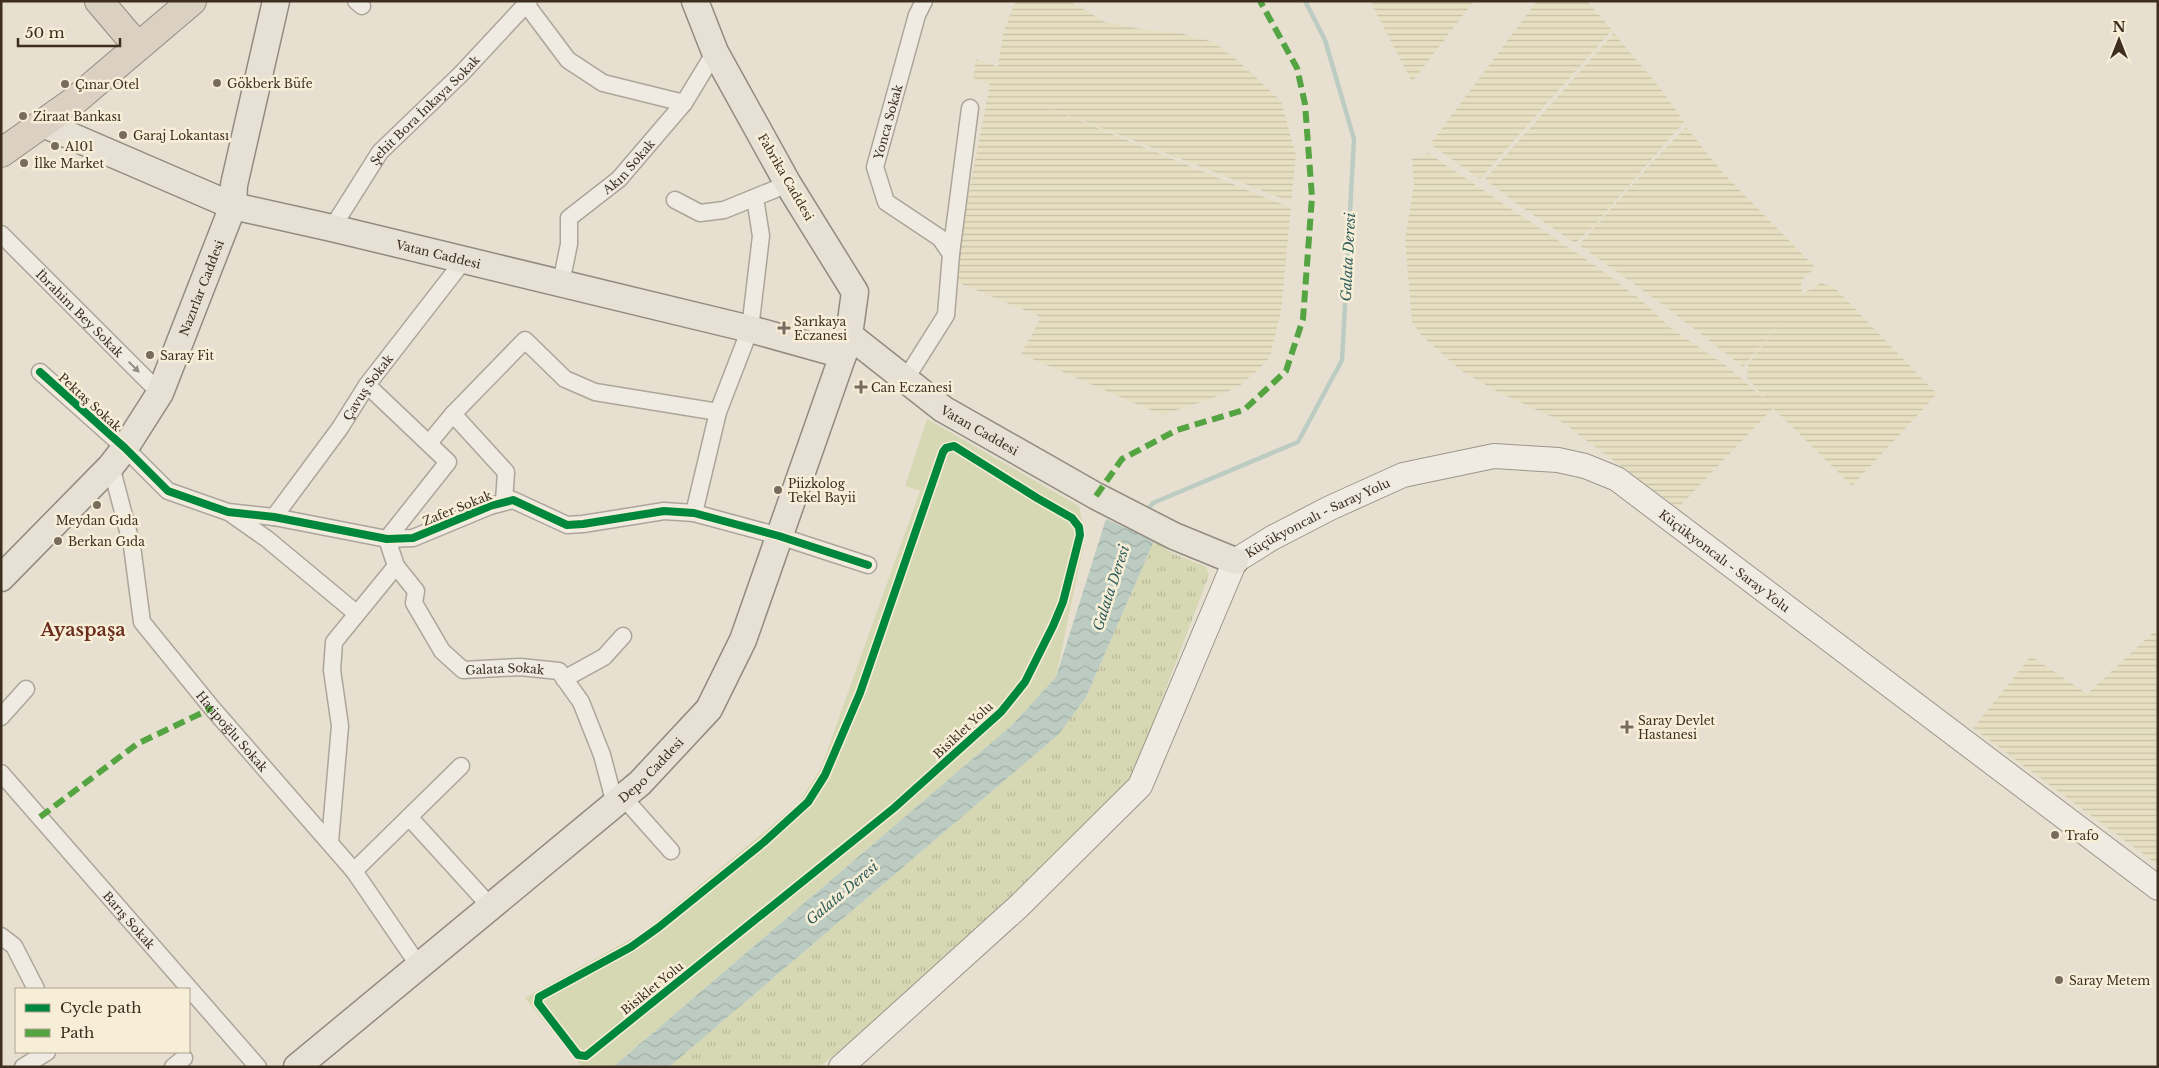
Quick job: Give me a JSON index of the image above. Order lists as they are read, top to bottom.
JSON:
{
  "streets": {
    "main road": [
      "Fabrika Caddesi",
      "Vatan Caddesi",
      "Nazırlar Caddesi",
      "Küçükyoncalı - Saray Yolu",
      "Depo Caddesi"
    ],
    "street": [
      "Şehit Bora İnkaya Sokak",
      "Yonca Sokak",
      "Akın Sokak",
      "İbrahim Bey Sokak",
      "Çavuş Sokak",
      "Pektaş Sokak",
      "Zafer Sokak",
      "Galata Sokak",
      "Hatipoğlu Sokak",
      "Barış Sokak"
    ],
    "cycle path": ["Bisiklet Yolu"]
  },
  "crossings": [
    ["Şehit Bora İnkaya Sokak", "Vatan Caddesi"],
    ["Akın Sokak", "Fabrika Caddesi"],
    ["Akın Sokak", "Vatan Caddesi"],
    ["Fabrika Caddesi", "Vatan Caddesi"],
    ["Fabrika Caddesi", "Depo Caddesi"],
    ["Vatan Caddesi", "Nazırlar Caddesi"],
    ["Vatan Caddesi", "Çavuş Sokak"],
    ["Vatan Caddesi", "Küçükyoncalı - Saray Yolu"],
    ["Vatan Caddesi", "Depo Caddesi"],
    ["Nazırlar Caddesi", "İbrahim Bey Sokak"],
    ["Nazırlar Caddesi", "Pektaş Sokak"],
    ["Nazırlar Caddesi", "Zafer Sokak"],
    ["Nazırlar Caddesi", "Hatipoğlu Sokak"],
    ["Çavuş Sokak", "Zafer Sokak"],
    ["Pektaş Sokak", "Zafer Sokak"],
    ["Pektaş Sokak", "Hatipoğlu Sokak"],
    ["Zafer Sokak", "Hatipoğlu Sokak"],
    ["Zafer Sokak", "Depo Caddesi"],
    ["Galata Sokak", "Depo Caddesi"],
    ["Hatipoğlu Sokak", "Depo Caddesi"]
  ],
  "one_way": ["İbrahim Bey Sokak"],
  "districts": ["Ayaspaşa"],
  "water": ["Galata Deresi"],
  "places": {
    "other": [
      "Gökberk Büfe",
      "Çınar Otel",
      "Ziraat Bankası",
      "Garaj Lokantası",
      "A101",
      "İlke Market",
      "Saray Fit",
      "Piizkolog Tekel Bayii",
      "Meydan Gıda",
      "Berkan Gıda",
      "Trafo",
      "Saray Metem"
    ],
    "health": ["Sarıkaya Eczanesi", "Can Eczanesi", "Saray Devlet Hastanesi"]
  },
  "legend": ["Cycle path", "Path"],
  "scale_bar": "50 m",
  "north": "top"
}
